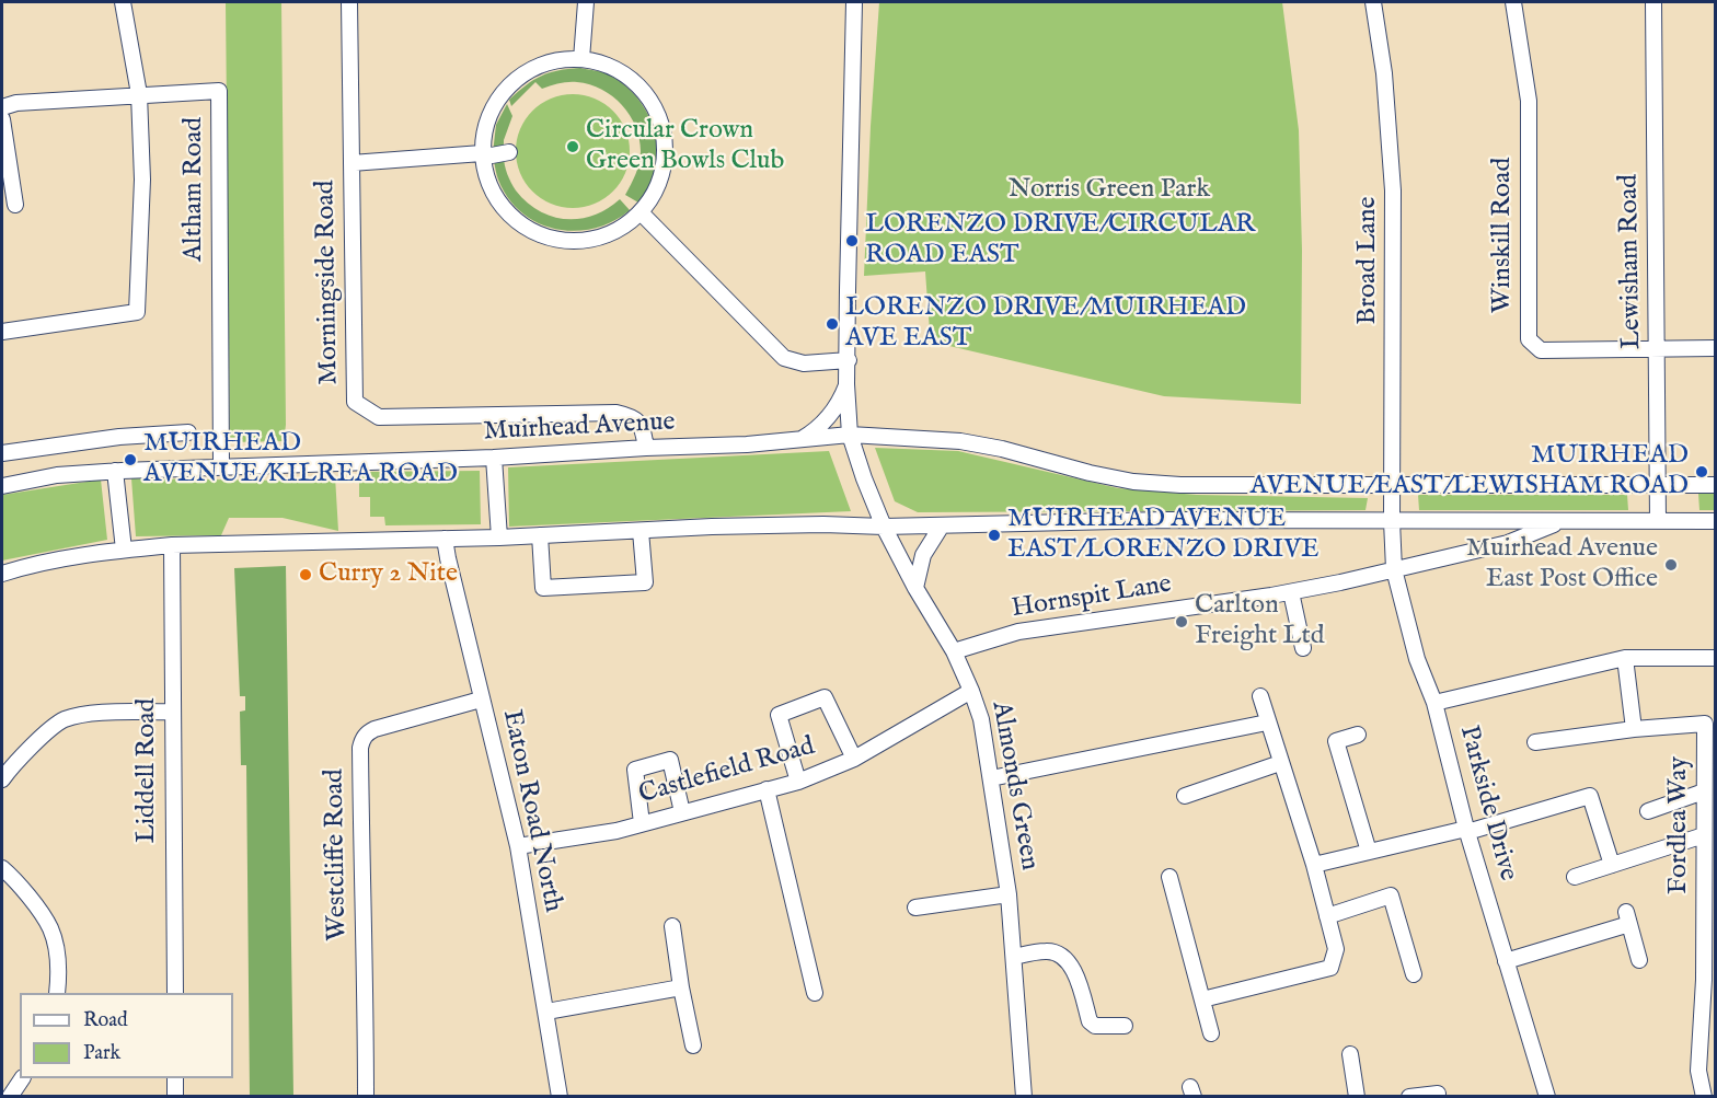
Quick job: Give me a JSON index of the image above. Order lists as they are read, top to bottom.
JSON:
{
  "streets": {
    "street": [
      "Altham Road",
      "Winskill Road",
      "Broad Lane",
      "Lewisham Road",
      "Morningside Road",
      "Muirhead Avenue",
      "Hornspit Lane",
      "Liddell Road",
      "Castlefield Road",
      "Almonds Green",
      "Parkside Drive",
      "Eaton Road North",
      "Fordlea Way",
      "Westcliffe Road"
    ]
  },
  "crossings": [
    ["Altham Road", "Muirhead Avenue"],
    ["Winskill Road", "Lewisham Road"],
    ["Broad Lane", "Muirhead Avenue"],
    ["Broad Lane", "Parkside Drive"],
    ["Lewisham Road", "Muirhead Avenue"],
    ["Morningside Road", "Muirhead Avenue"],
    ["Muirhead Avenue", "Almonds Green"],
    ["Hornspit Lane", "Almonds Green"],
    ["Hornspit Lane", "Parkside Drive"],
    ["Castlefield Road", "Almonds Green"],
    ["Castlefield Road", "Eaton Road North"],
    ["Eaton Road North", "Westcliffe Road"]
  ],
  "parks": ["Norris Green Park"],
  "places": [
    "Circular Crown Green Bowls Club",
    "LORENZO DRIVE/CIRCULAR ROAD EAST",
    "LORENZO DRIVE/MUIRHEAD AVE EAST",
    "MUIRHEAD AVENUE/KILREA ROAD",
    "MUIRHEAD AVENUE/EAST/LEWISHAM ROAD",
    "MUIRHEAD AVENUE EAST/LORENZO DRIVE",
    "Muirhead Avenue East Post Office",
    "Curry 2 Nite",
    "Carlton Freight Ltd"
  ],
  "legend": ["Road", "Park"]
}
